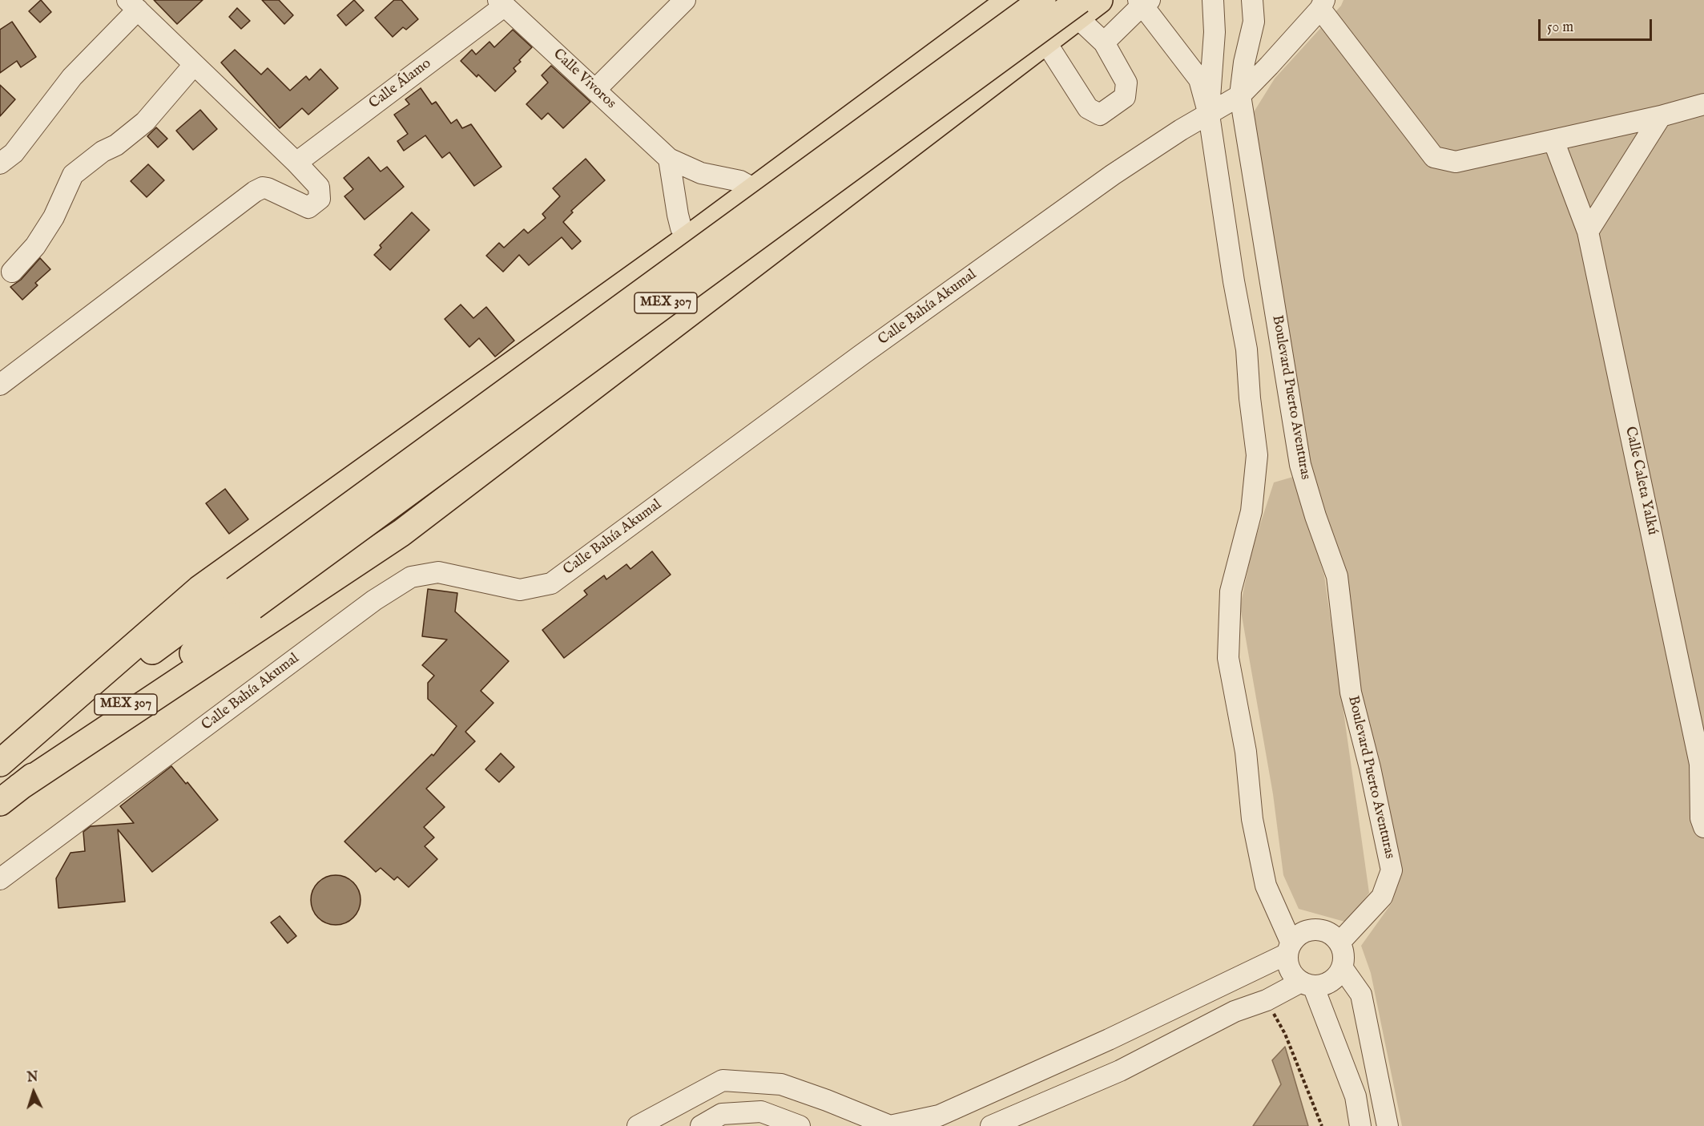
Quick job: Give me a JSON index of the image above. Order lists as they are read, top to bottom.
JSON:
{
  "streets": {
    "highway": ["MEX 307"],
    "street": [
      "Calle Vivoros",
      "Calle Álamo",
      "Calle Bahía Akumal",
      "Boulevard Puerto Aventuras",
      "Calle Caleta Yalkú"
    ]
  },
  "crossings": [
    ["Calle Vivoros", "Calle Álamo"],
    ["Calle Bahía Akumal", "Boulevard Puerto Aventuras"]
  ],
  "scale_bar": "50 m",
  "north": "top"
}
